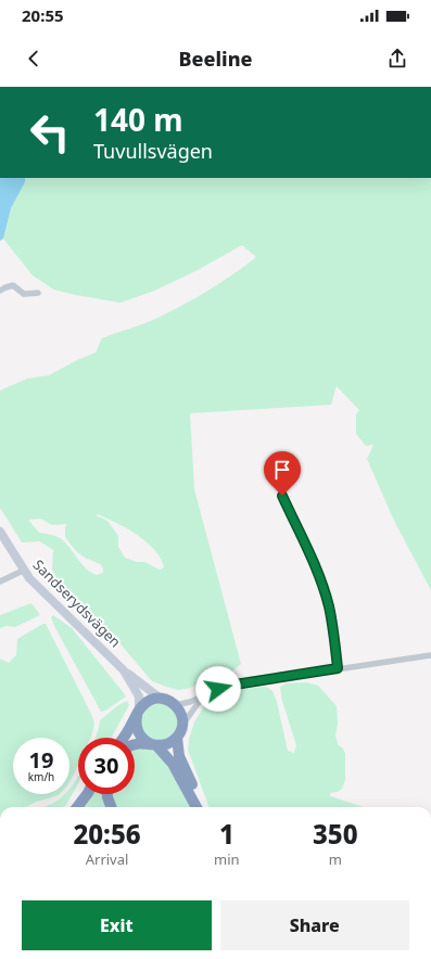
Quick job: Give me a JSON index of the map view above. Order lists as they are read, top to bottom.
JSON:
{
  "streets": {
    "street": ["Sandserydsvägen"]
  },
  "page": {
    "status": "20:55",
    "header": "Beeline",
    "turn": ["140 m", "Tuvullsvägen"],
    "speed": "19 km/h",
    "limit": "30",
    "eta": [
      "20:56",
      "Arrival",
      "1",
      "min",
      "350",
      "m"
    ],
    "buttons": ["Exit", "Share"]
  }
}
